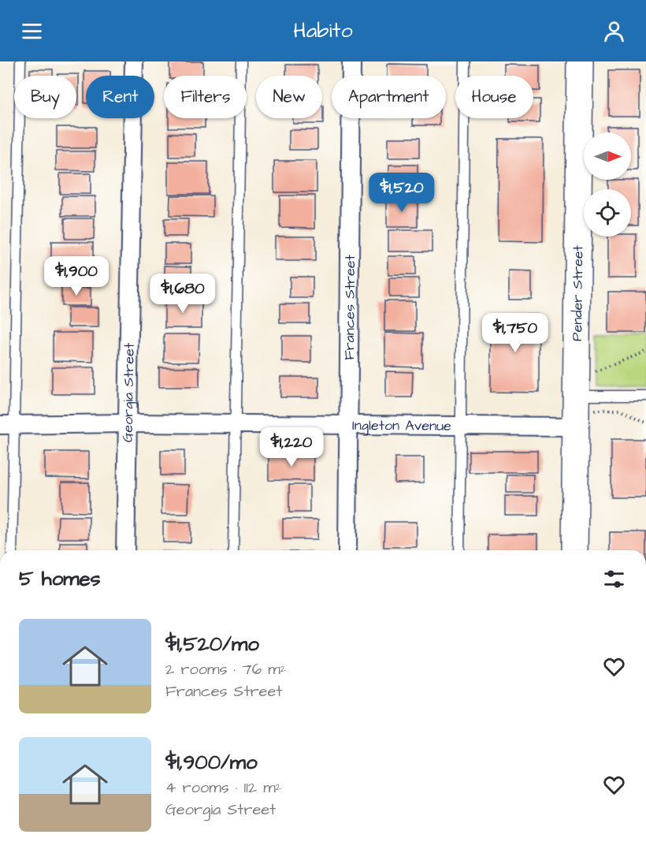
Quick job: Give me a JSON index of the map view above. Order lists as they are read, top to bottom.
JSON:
{
  "streets": {
    "street": [
      "Pender Street",
      "Frances Street",
      "Georgia Street",
      "Ingleton Avenue"
    ]
  },
  "crossings": [
    ["Pender Street", "Ingleton Avenue"],
    ["Frances Street", "Ingleton Avenue"],
    ["Georgia Street", "Ingleton Avenue"]
  ],
  "north": "right",
  "page": {
    "header": "Habito",
    "chip": [
      "Buy",
      "Rent",
      "Filters",
      "New",
      "Apartment",
      "House"
    ],
    "price": [
      "$1,520",
      "$1,900",
      "$1,680",
      "$1,750",
      "$1,220"
    ],
    "heading": "5 homes",
    "list": [
      {
        "name": "$1,520/mo",
        "note": "2 rooms · 76 m² · Frances Street"
      },
      {
        "name": "$1,900/mo",
        "note": "4 rooms · 112 m² · Georgia Street"
      }
    ]
  }
}
